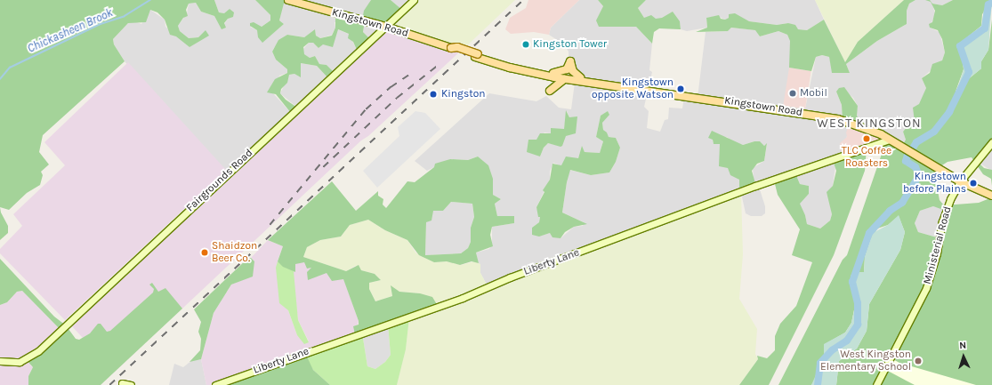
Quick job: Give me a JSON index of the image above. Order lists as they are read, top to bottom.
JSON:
{
  "streets": {
    "main road": ["Kingstown Road"],
    "street": ["Fairgrounds Road", "Ministerial Road", "Liberty Lane"]
  },
  "crossings": [
    ["Kingstown Road", "Fairgrounds Road"],
    ["Kingstown Road", "Ministerial Road"],
    ["Kingstown Road", "Liberty Lane"]
  ],
  "districts": ["WEST KINGSTON"],
  "water": ["Chickasheen Brook"],
  "places": [
    "Kingston Tower",
    "Kingstown opposite Watson",
    "Mobil",
    "Kingston",
    "TLC Coffee Roasters",
    "Kingstown before Plains",
    "Shaidzon Beer Co.",
    "West Kingston Elementary School"
  ],
  "north": "top"
}
